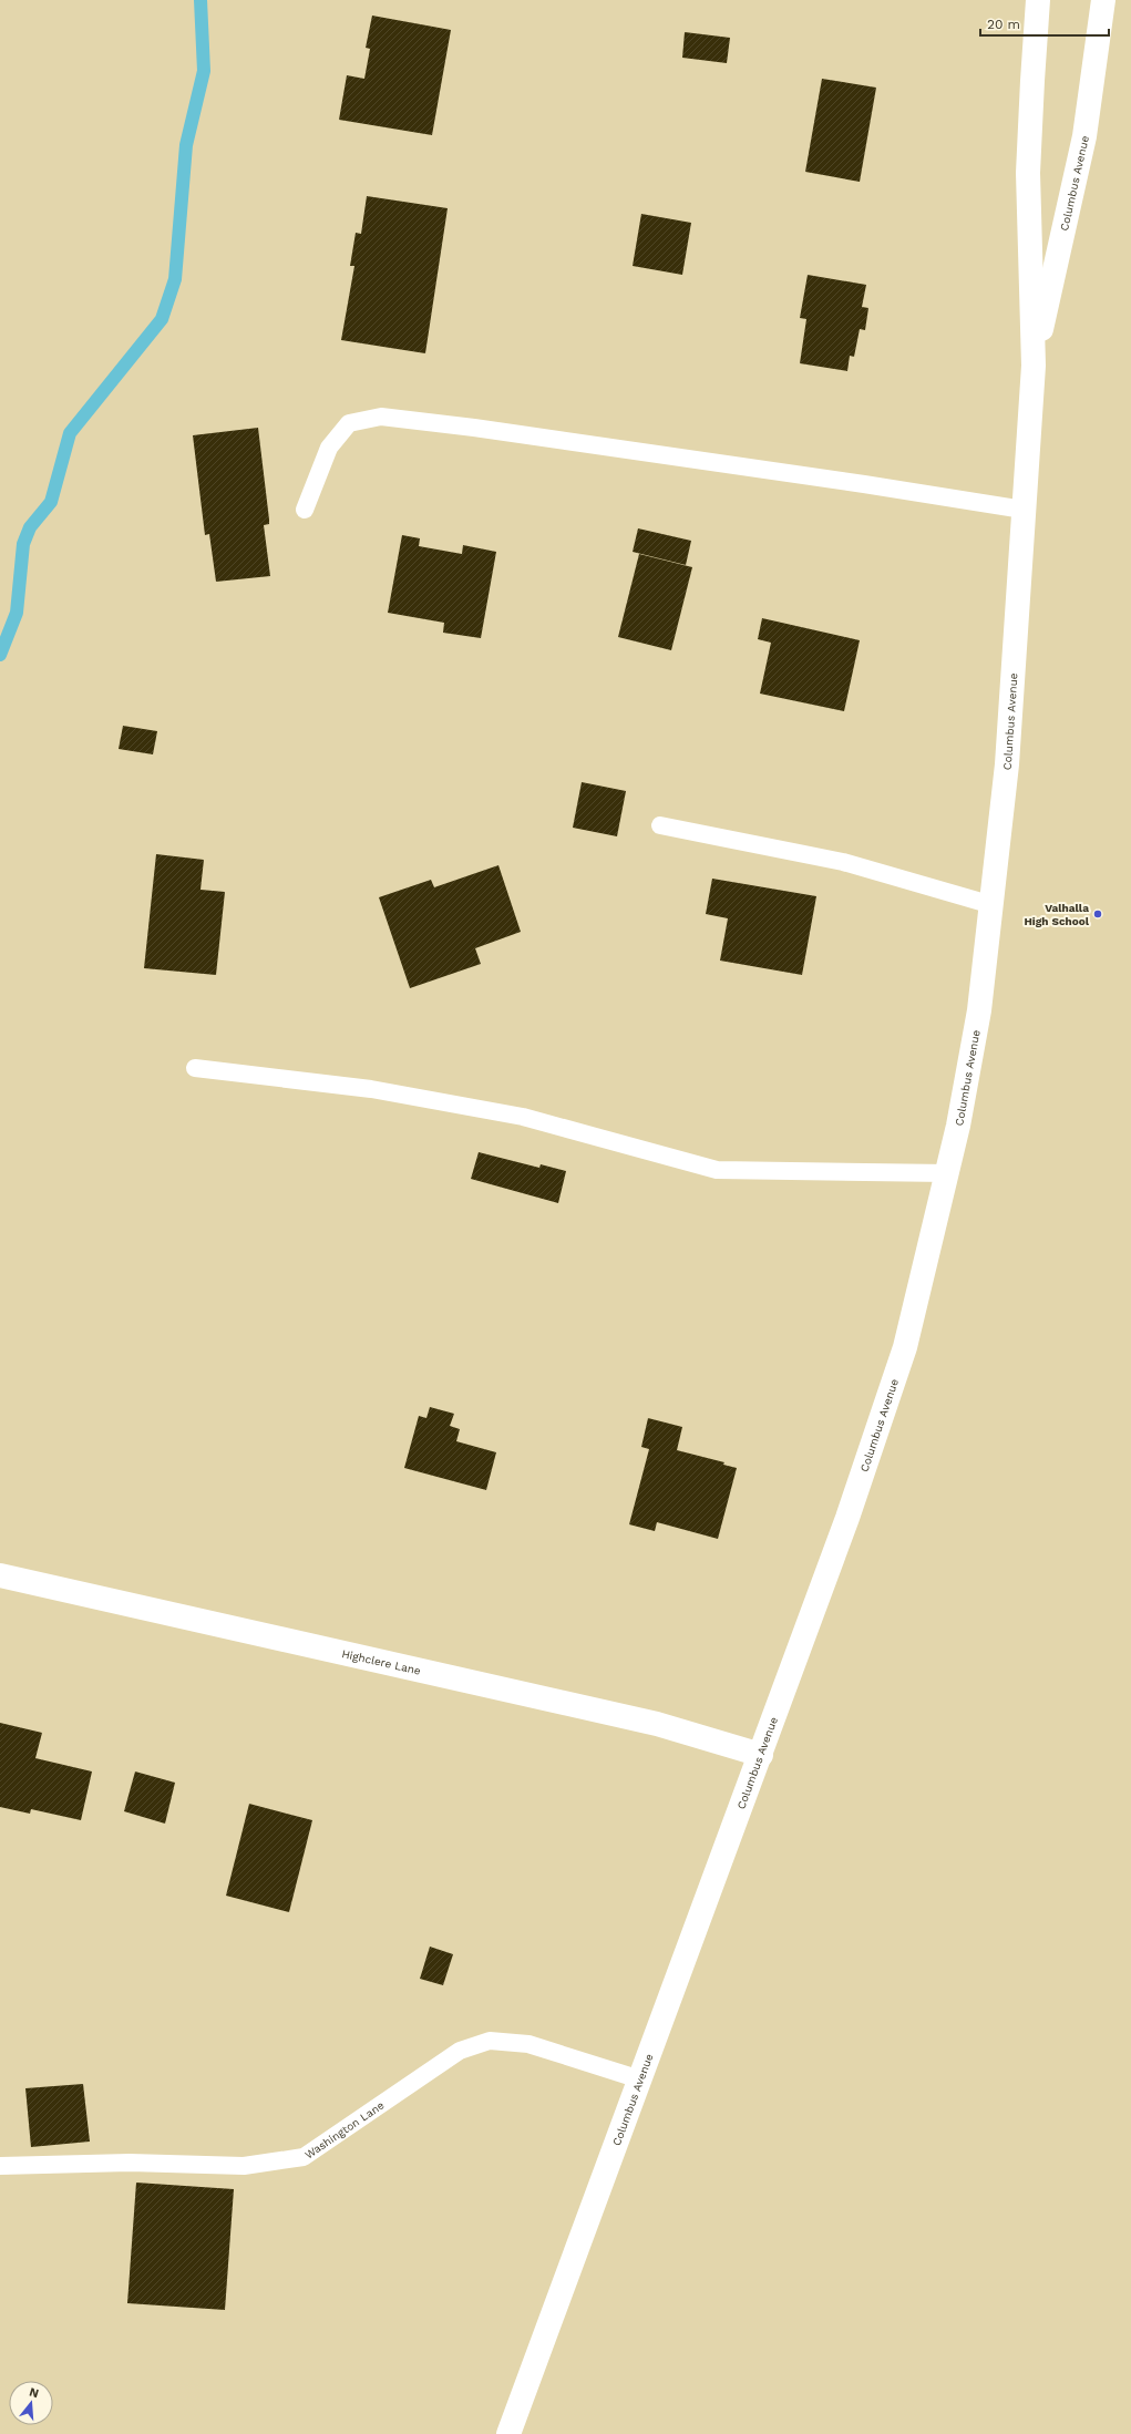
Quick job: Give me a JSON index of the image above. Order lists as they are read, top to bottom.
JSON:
{
  "streets": {
    "street": ["Columbus Avenue", "Highclere Lane"],
    "lane": ["Washington Lane"]
  },
  "crossings": [
    ["Columbus Avenue", "Highclere Lane"],
    ["Columbus Avenue", "Washington Lane"]
  ],
  "places": ["Valhalla High School"],
  "scale_bar": "20 m",
  "north": "top"
}
